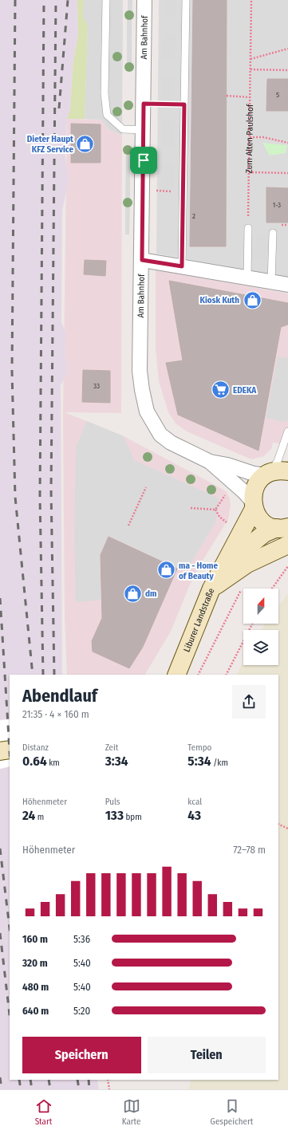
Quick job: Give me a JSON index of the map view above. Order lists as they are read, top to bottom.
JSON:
{
  "streets": {
    "street": ["Am Bahnhof", "Liburer Landstraße"],
    "path": ["Zum Alten Paulshof"]
  },
  "crossings": [
    ["Am Bahnhof", "Liburer Landstraße"]
  ],
  "places": {
    "shop": [
      "Dieter Haupt KFZ Service",
      "Kiosk Kuth",
      "ma - Home of Beauty",
      "dm"
    ],
    "supermarket": ["EDEKA"]
  },
  "house_numbers": [
    "5",
    "1-3",
    "2",
    "33"
  ],
  "north": "top",
  "page": {
    "heading": ["Abendlauf", "21:35 · 4 × 160 m"],
    "stats": [
      ["Distanz", "0.64 km"],
      ["Zeit", "3:34"],
      ["Tempo", "5:34 /km"],
      ["Höhenmeter", "24 m"],
      ["Puls", "133 bpm"],
      ["kcal", "43"]
    ],
    "chart": ["Höhenmeter", "72–78 m"],
    "list": [
      {
        "name": "160 m",
        "note": "5:36"
      },
      {
        "name": "320 m",
        "note": "5:40"
      },
      {
        "name": "480 m",
        "note": "5:40"
      },
      {
        "name": "640 m",
        "note": "5:20"
      }
    ],
    "buttons": ["Speichern", "Teilen"],
    "tabs": ["Start", "Karte", "Gespeichert"]
  }
}
